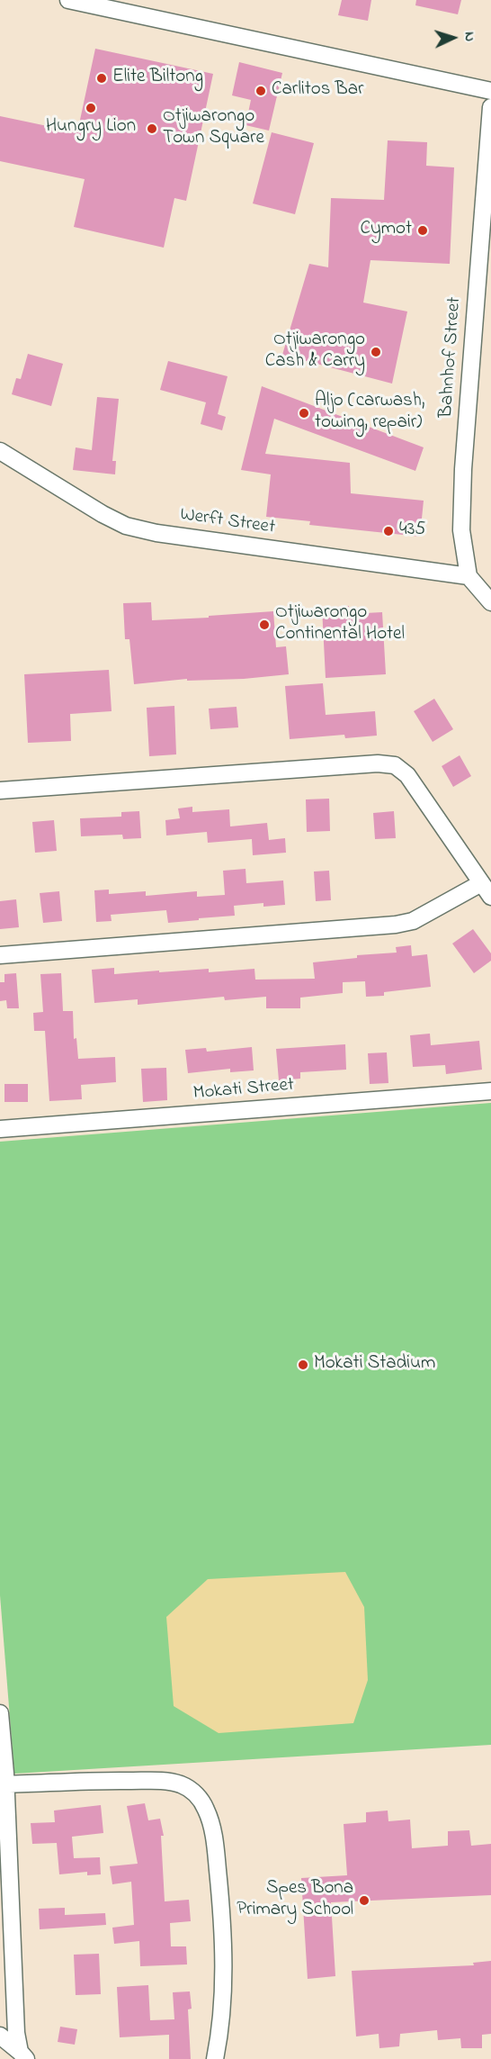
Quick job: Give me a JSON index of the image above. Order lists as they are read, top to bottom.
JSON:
{
  "streets": {
    "street": ["Bahnhof Street", "Werft Street", "Mokati Street"]
  },
  "crossings": [
    ["Bahnhof Street", "Werft Street"]
  ],
  "places": [
    "Elite Biltong",
    "Carlitos Bar",
    "Hungry Lion",
    "Otjiwarongo Town Square",
    "Cymot",
    "Otjiwarongo Cash & Carry",
    "Aljo (carwash, towing, repair)",
    "435",
    "Otjiwarongo Continental Hotel",
    "Mokati Stadium",
    "Spes Bona Primary School"
  ],
  "north": "right"
}
